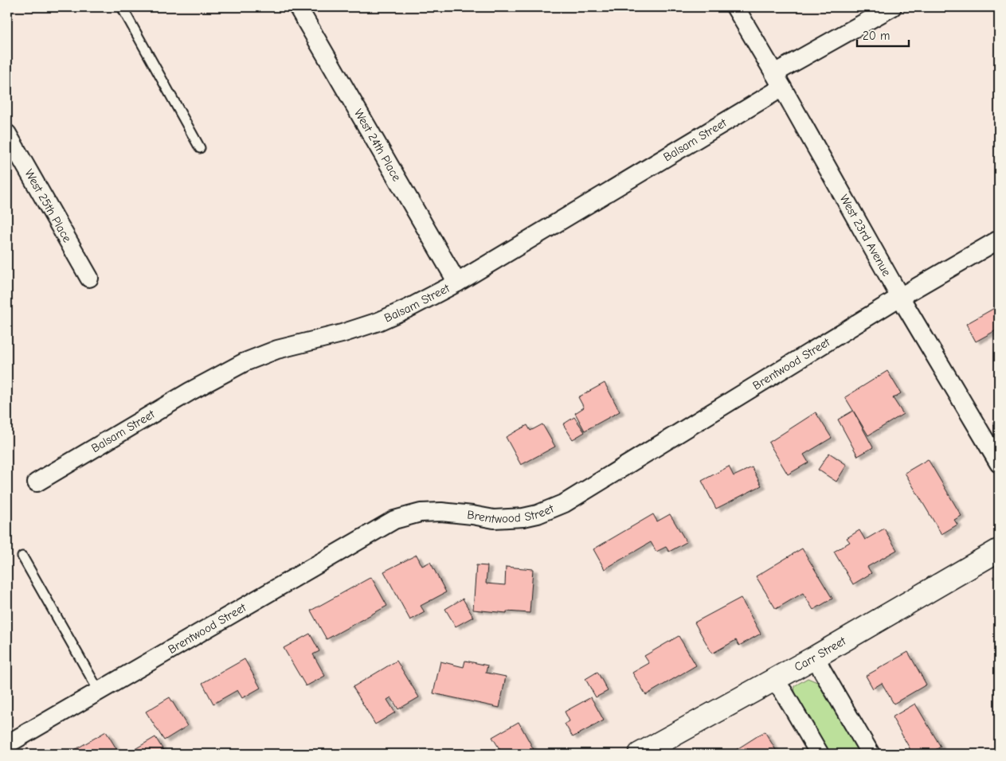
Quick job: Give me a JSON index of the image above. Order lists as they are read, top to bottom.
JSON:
{
  "streets": {
    "street": [
      "Balsam Street",
      "West 24th Place",
      "West 25th Place",
      "West 23rd Avenue",
      "Brentwood Street",
      "Carr Street"
    ]
  },
  "crossings": [
    ["Balsam Street", "West 24th Place"],
    ["Balsam Street", "West 23rd Avenue"],
    ["West 23rd Avenue", "Brentwood Street"]
  ],
  "scale_bar": "20 m"
}
